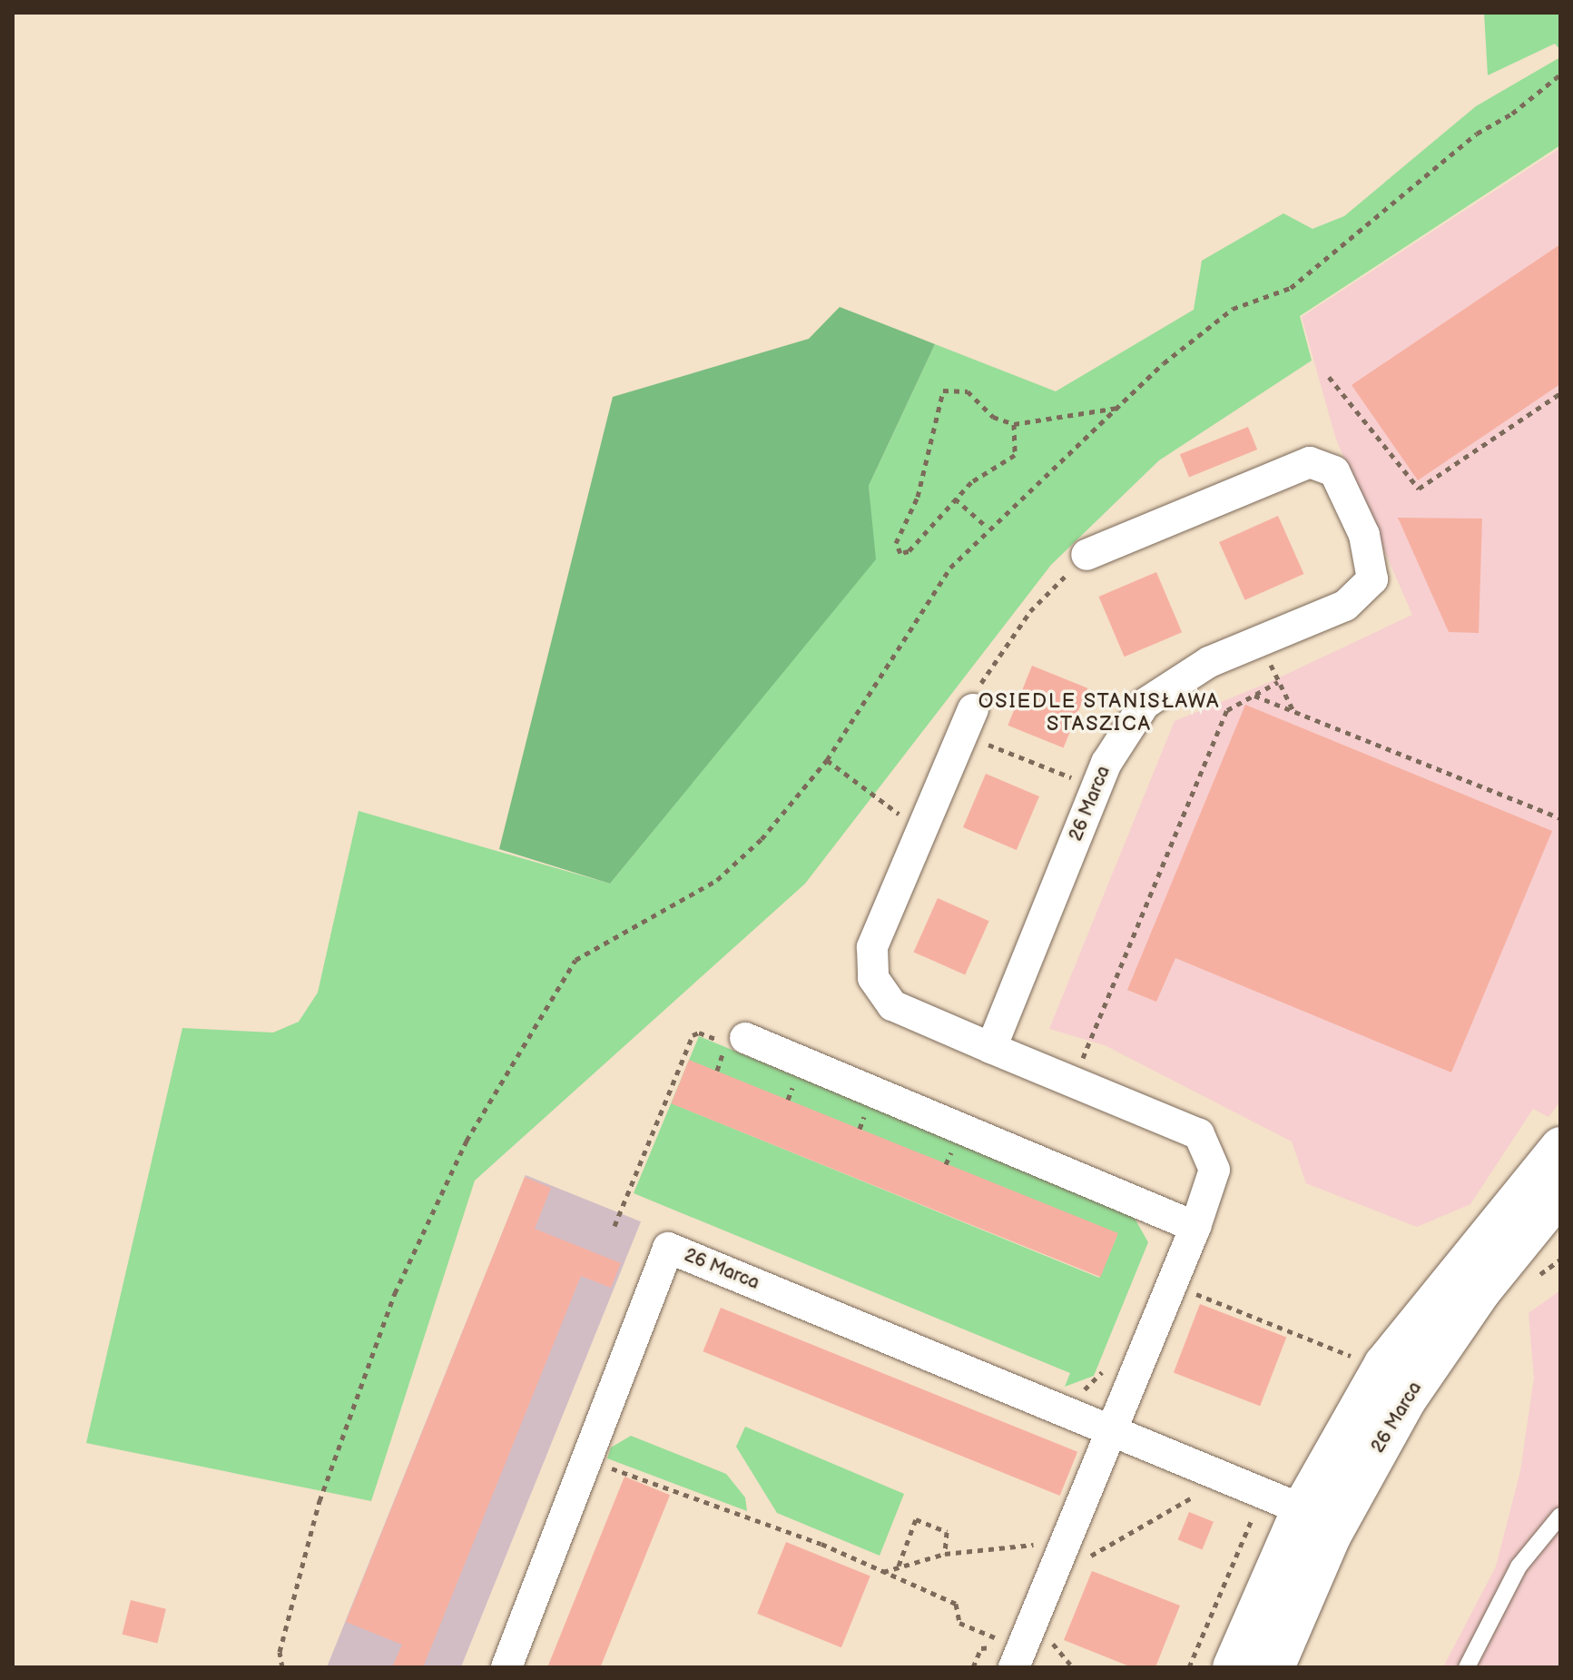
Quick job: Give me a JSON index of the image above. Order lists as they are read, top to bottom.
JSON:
{
  "streets": {
    "main road": ["26 Marca"]
  },
  "districts": ["OSIEDLE STANISŁAWA STASZICA"]
}
